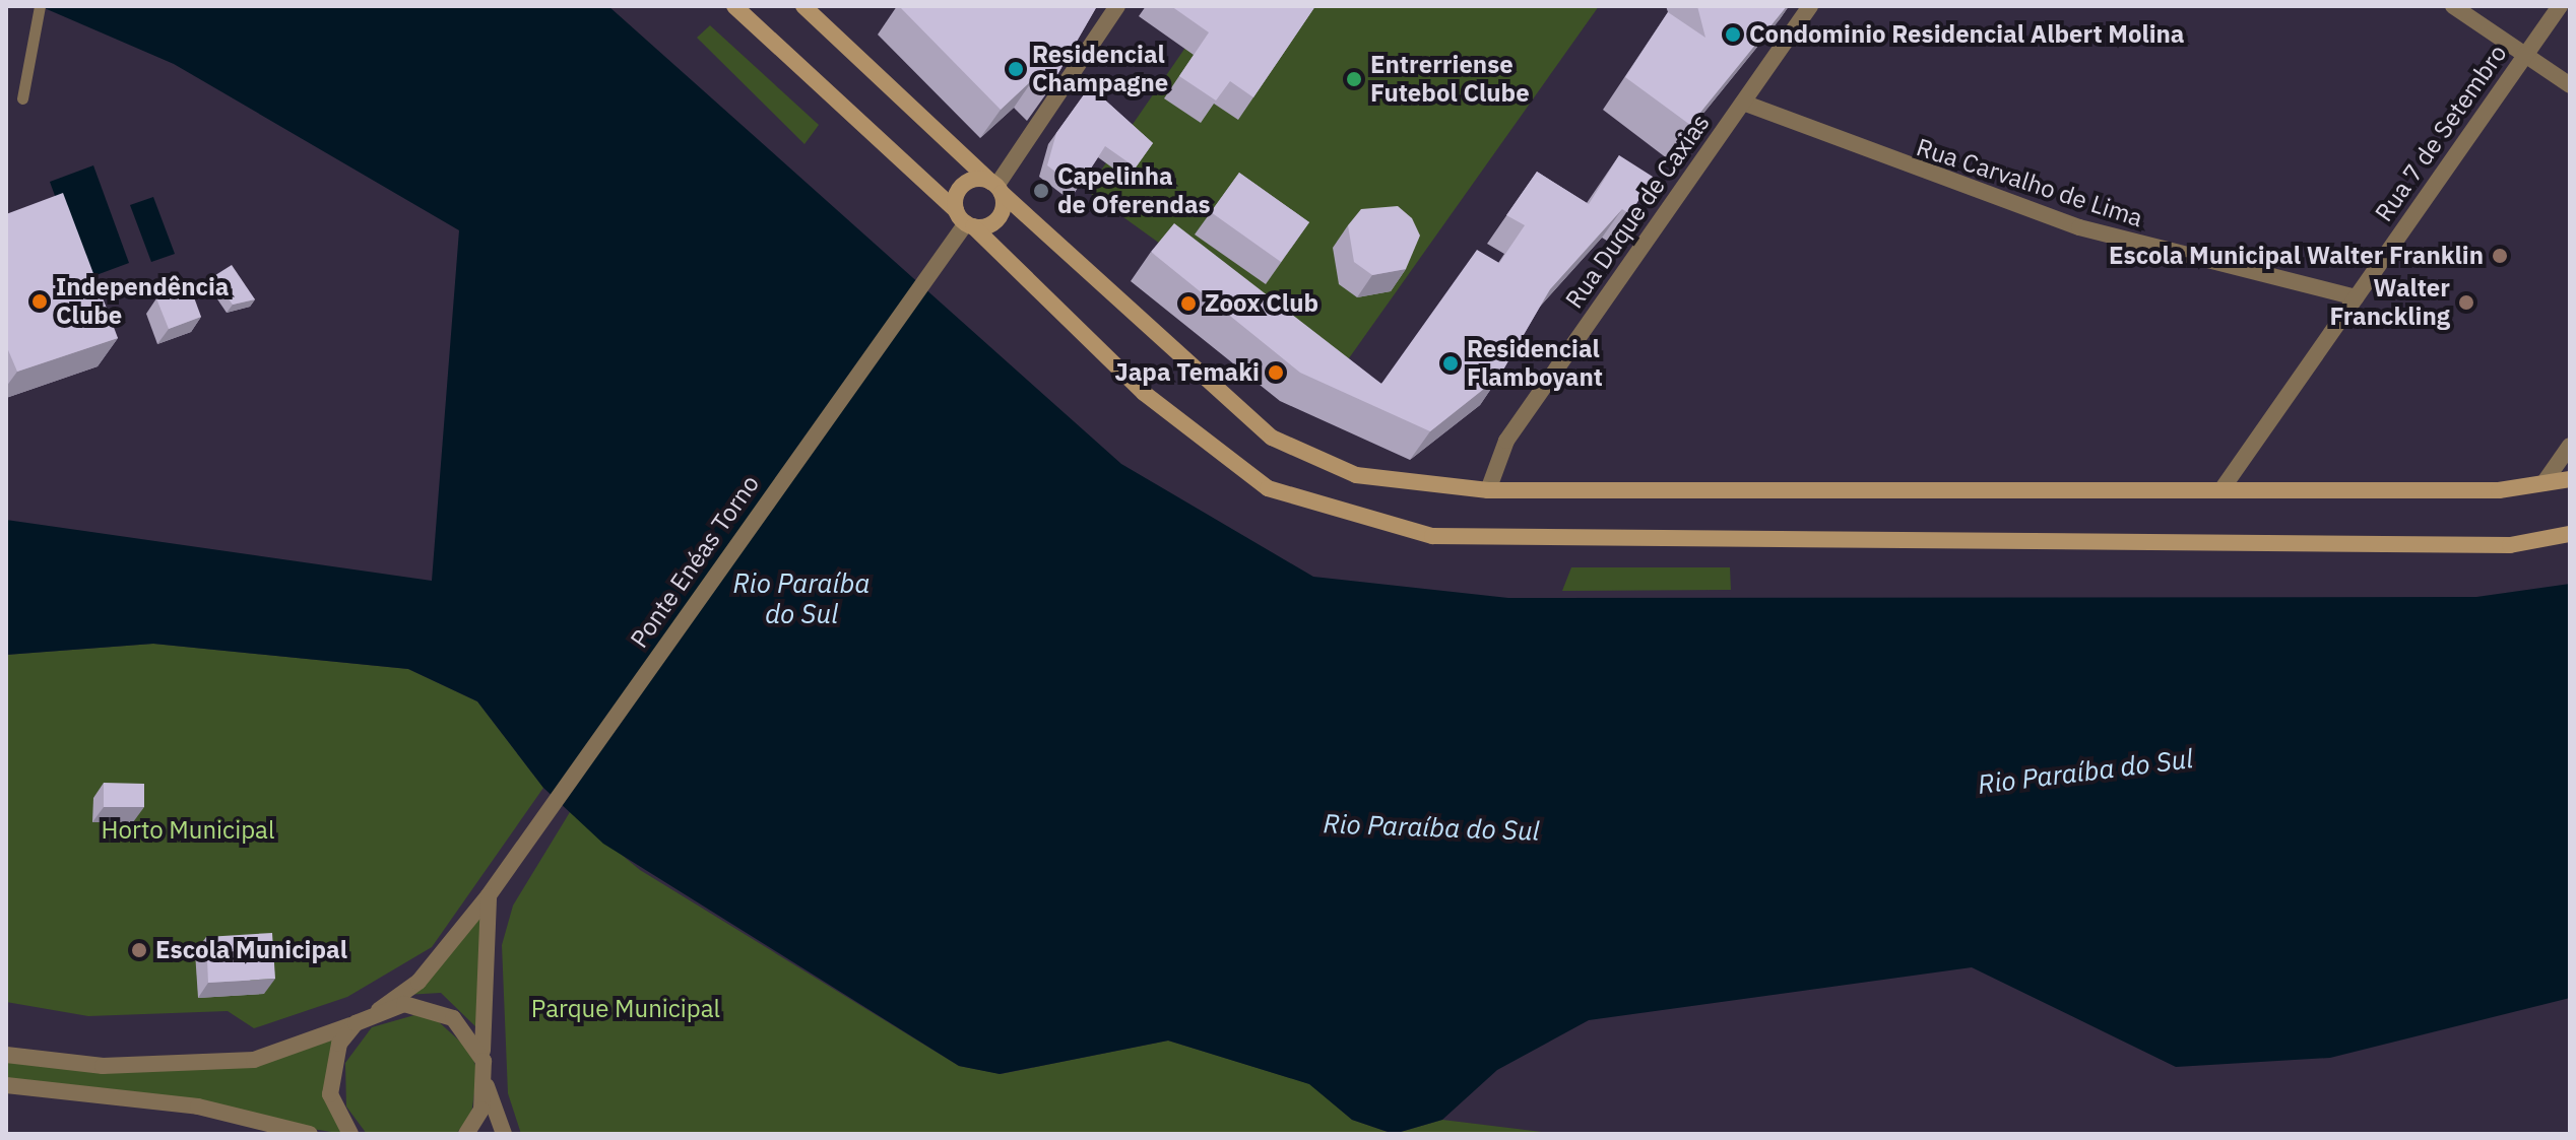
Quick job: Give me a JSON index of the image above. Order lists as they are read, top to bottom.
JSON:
{
  "streets": {
    "street": [
      "Rua 7 de Setembro",
      "Rua Carvalho de Lima",
      "Rua Duque de Caxias",
      "Ponte Enéas Torno"
    ]
  },
  "crossings": [
    ["Rua 7 de Setembro", "Rua Carvalho de Lima"],
    ["Rua Carvalho de Lima", "Rua Duque de Caxias"]
  ],
  "water": ["Rio Paraíba do Sul"],
  "parks": ["Horto Municipal", "Parque Municipal"],
  "places": [
    "Condominio Residencial Albert Molina",
    "Residencial Champagne",
    "Entrerriense Futebol Clube",
    "Capelinha de Oferendas",
    "Escola Municipal Walter Franklin",
    "Independência Clube",
    "Walter Franckling",
    "Zoox Club",
    "Residencial Flamboyant",
    "Japa Temaki",
    "Escola Municipal"
  ]
}
